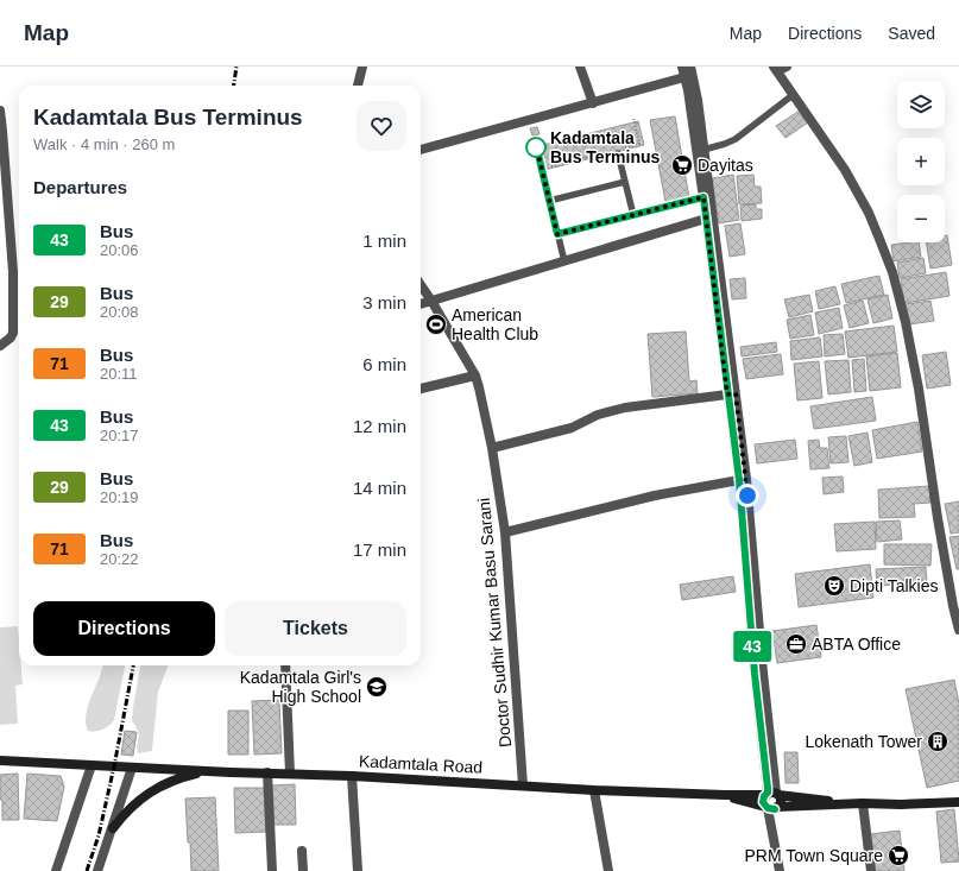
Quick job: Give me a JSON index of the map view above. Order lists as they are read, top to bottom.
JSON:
{
  "streets": {
    "main road": ["Kadamtala Road"],
    "street": ["Doctor Sudhir Kumar Basu Sarani"]
  },
  "crossings": [
    ["Doctor Sudhir Kumar Basu Sarani", "Kadamtala Road"]
  ],
  "places": {
    "other": ["Kadamtala Bus Terminus"],
    "supermarket": ["Dayitas", "PRM Town Square"],
    "sports": ["American Health Club"],
    "theatre": ["Dipti Talkies"],
    "office": ["ABTA Office"],
    "school or university": ["Kadamtala Girl's High School"],
    "building": ["Lokenath Tower"]
  },
  "lines": ["bus line 43"],
  "page": {
    "header": "Map",
    "nav": ["Map", "Directions", "Saved"],
    "on_map": "43",
    "map_buttons": ["+", "−"],
    "heading": [
      ["Kadamtala Bus Terminus", "Walk · 4 min · 260 m"],
      "Departures"
    ],
    "list": [
      {
        "mark": "43",
        "name": "Bus",
        "note": "20:06",
        "value": "1 min"
      },
      {
        "mark": "29",
        "name": "Bus",
        "note": "20:08",
        "value": "3 min"
      },
      {
        "mark": "71",
        "name": "Bus",
        "note": "20:11",
        "value": "6 min"
      },
      {
        "mark": "43",
        "name": "Bus",
        "note": "20:17",
        "value": "12 min"
      },
      {
        "mark": "29",
        "name": "Bus",
        "note": "20:19",
        "value": "14 min"
      },
      {
        "mark": "71",
        "name": "Bus",
        "note": "20:22",
        "value": "17 min"
      }
    ],
    "buttons": ["Directions", "Tickets"]
  }
}
